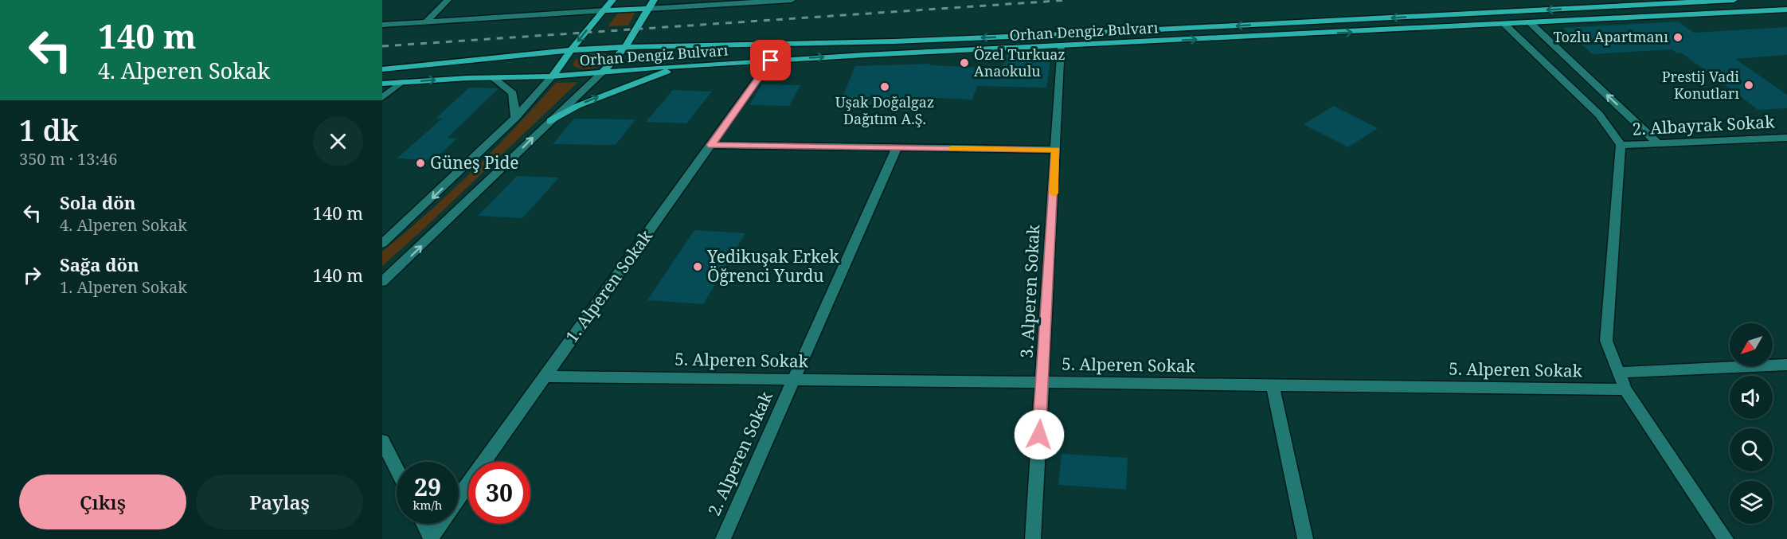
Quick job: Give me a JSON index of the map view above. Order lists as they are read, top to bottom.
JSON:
{
  "streets": {
    "main road": ["Orhan Dengiz Bulvarı"],
    "street": [
      "2. Albayrak Sokak",
      "1. Alperen Sokak",
      "3. Alperen Sokak",
      "5. Alperen Sokak",
      "2. Alperen Sokak"
    ]
  },
  "crossings": [
    ["Orhan Dengiz Bulvarı", "1. Alperen Sokak"],
    ["Orhan Dengiz Bulvarı", "3. Alperen Sokak"],
    ["1. Alperen Sokak", "5. Alperen Sokak"],
    ["3. Alperen Sokak", "5. Alperen Sokak"],
    ["5. Alperen Sokak", "2. Alperen Sokak"]
  ],
  "places": [
    "Tozlu Apartmanı",
    "Özel Turkuaz Anaokulu",
    "Prestij Vadi Konutları",
    "Uşak Doğalgaz Dağıtım A.Ş.",
    "Güneş Pide",
    "Yedikuşak Erkek Öğrenci Yurdu"
  ],
  "north": "bottom left",
  "page": {
    "turn": ["140 m", "4. Alperen Sokak"],
    "heading": ["1 dk", "350 m · 13:46"],
    "list": [
      {
        "name": "Sola dön",
        "note": "4. Alperen Sokak",
        "value": "140 m"
      },
      {
        "name": "Sağa dön",
        "note": "1. Alperen Sokak",
        "value": "140 m"
      }
    ],
    "speed": "29 km/h",
    "limit": "30",
    "buttons": ["Çıkış", "Paylaş"]
  }
}
